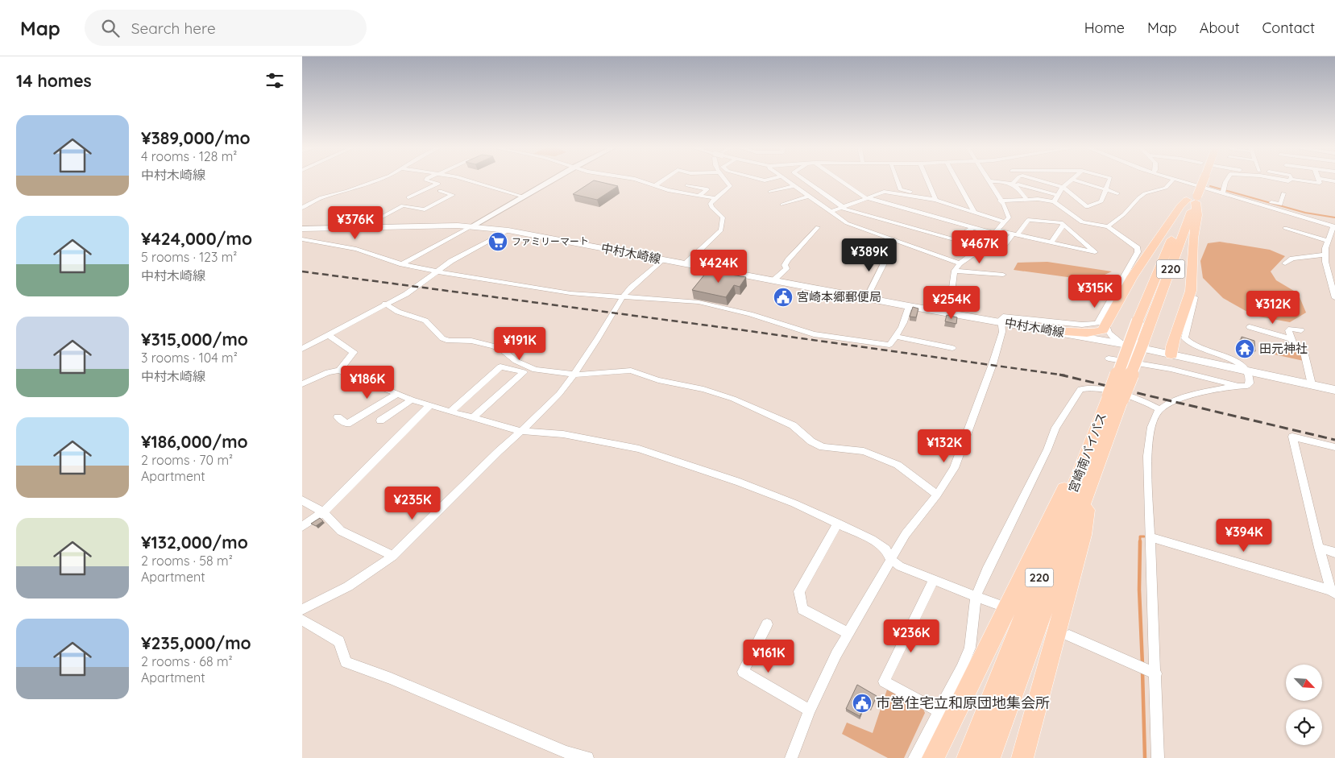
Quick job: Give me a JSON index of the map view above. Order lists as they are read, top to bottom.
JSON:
{
  "streets": {
    "highway": ["220", "宮崎南バイパス"],
    "main road": ["中村木崎線"]
  },
  "crossings": [
    ["220", "宮崎南バイパス"]
  ],
  "places": {
    "supermarket": ["ファミリーマート"],
    "public building": ["宮崎本郷郵便局", "市営住宅立和原団地集会所"],
    "temple": ["田元神社"]
  },
  "north": "bottom right",
  "page": {
    "header": "Map",
    "search": "Search here",
    "nav": [
      "Home",
      "Map",
      "About",
      "Contact"
    ],
    "heading": "14 homes",
    "list": [
      {
        "name": "¥389,000/mo",
        "note": "4 rooms · 128 m² · 中村木崎線"
      },
      {
        "name": "¥424,000/mo",
        "note": "5 rooms · 123 m² · 中村木崎線"
      },
      {
        "name": "¥315,000/mo",
        "note": "3 rooms · 104 m² · 中村木崎線"
      },
      {
        "name": "¥186,000/mo",
        "note": "2 rooms · 70 m² · Apartment"
      },
      {
        "name": "¥132,000/mo",
        "note": "2 rooms · 58 m² · Apartment"
      },
      {
        "name": "¥235,000/mo",
        "note": "2 rooms · 68 m² · Apartment"
      }
    ],
    "price": [
      "¥376K",
      "¥467K",
      "¥389K",
      "¥424K",
      "¥315K",
      "¥254K",
      "¥312K",
      "¥191K",
      "¥186K",
      "¥132K",
      "¥235K",
      "¥394K",
      "¥236K",
      "¥161K"
    ]
  }
}
